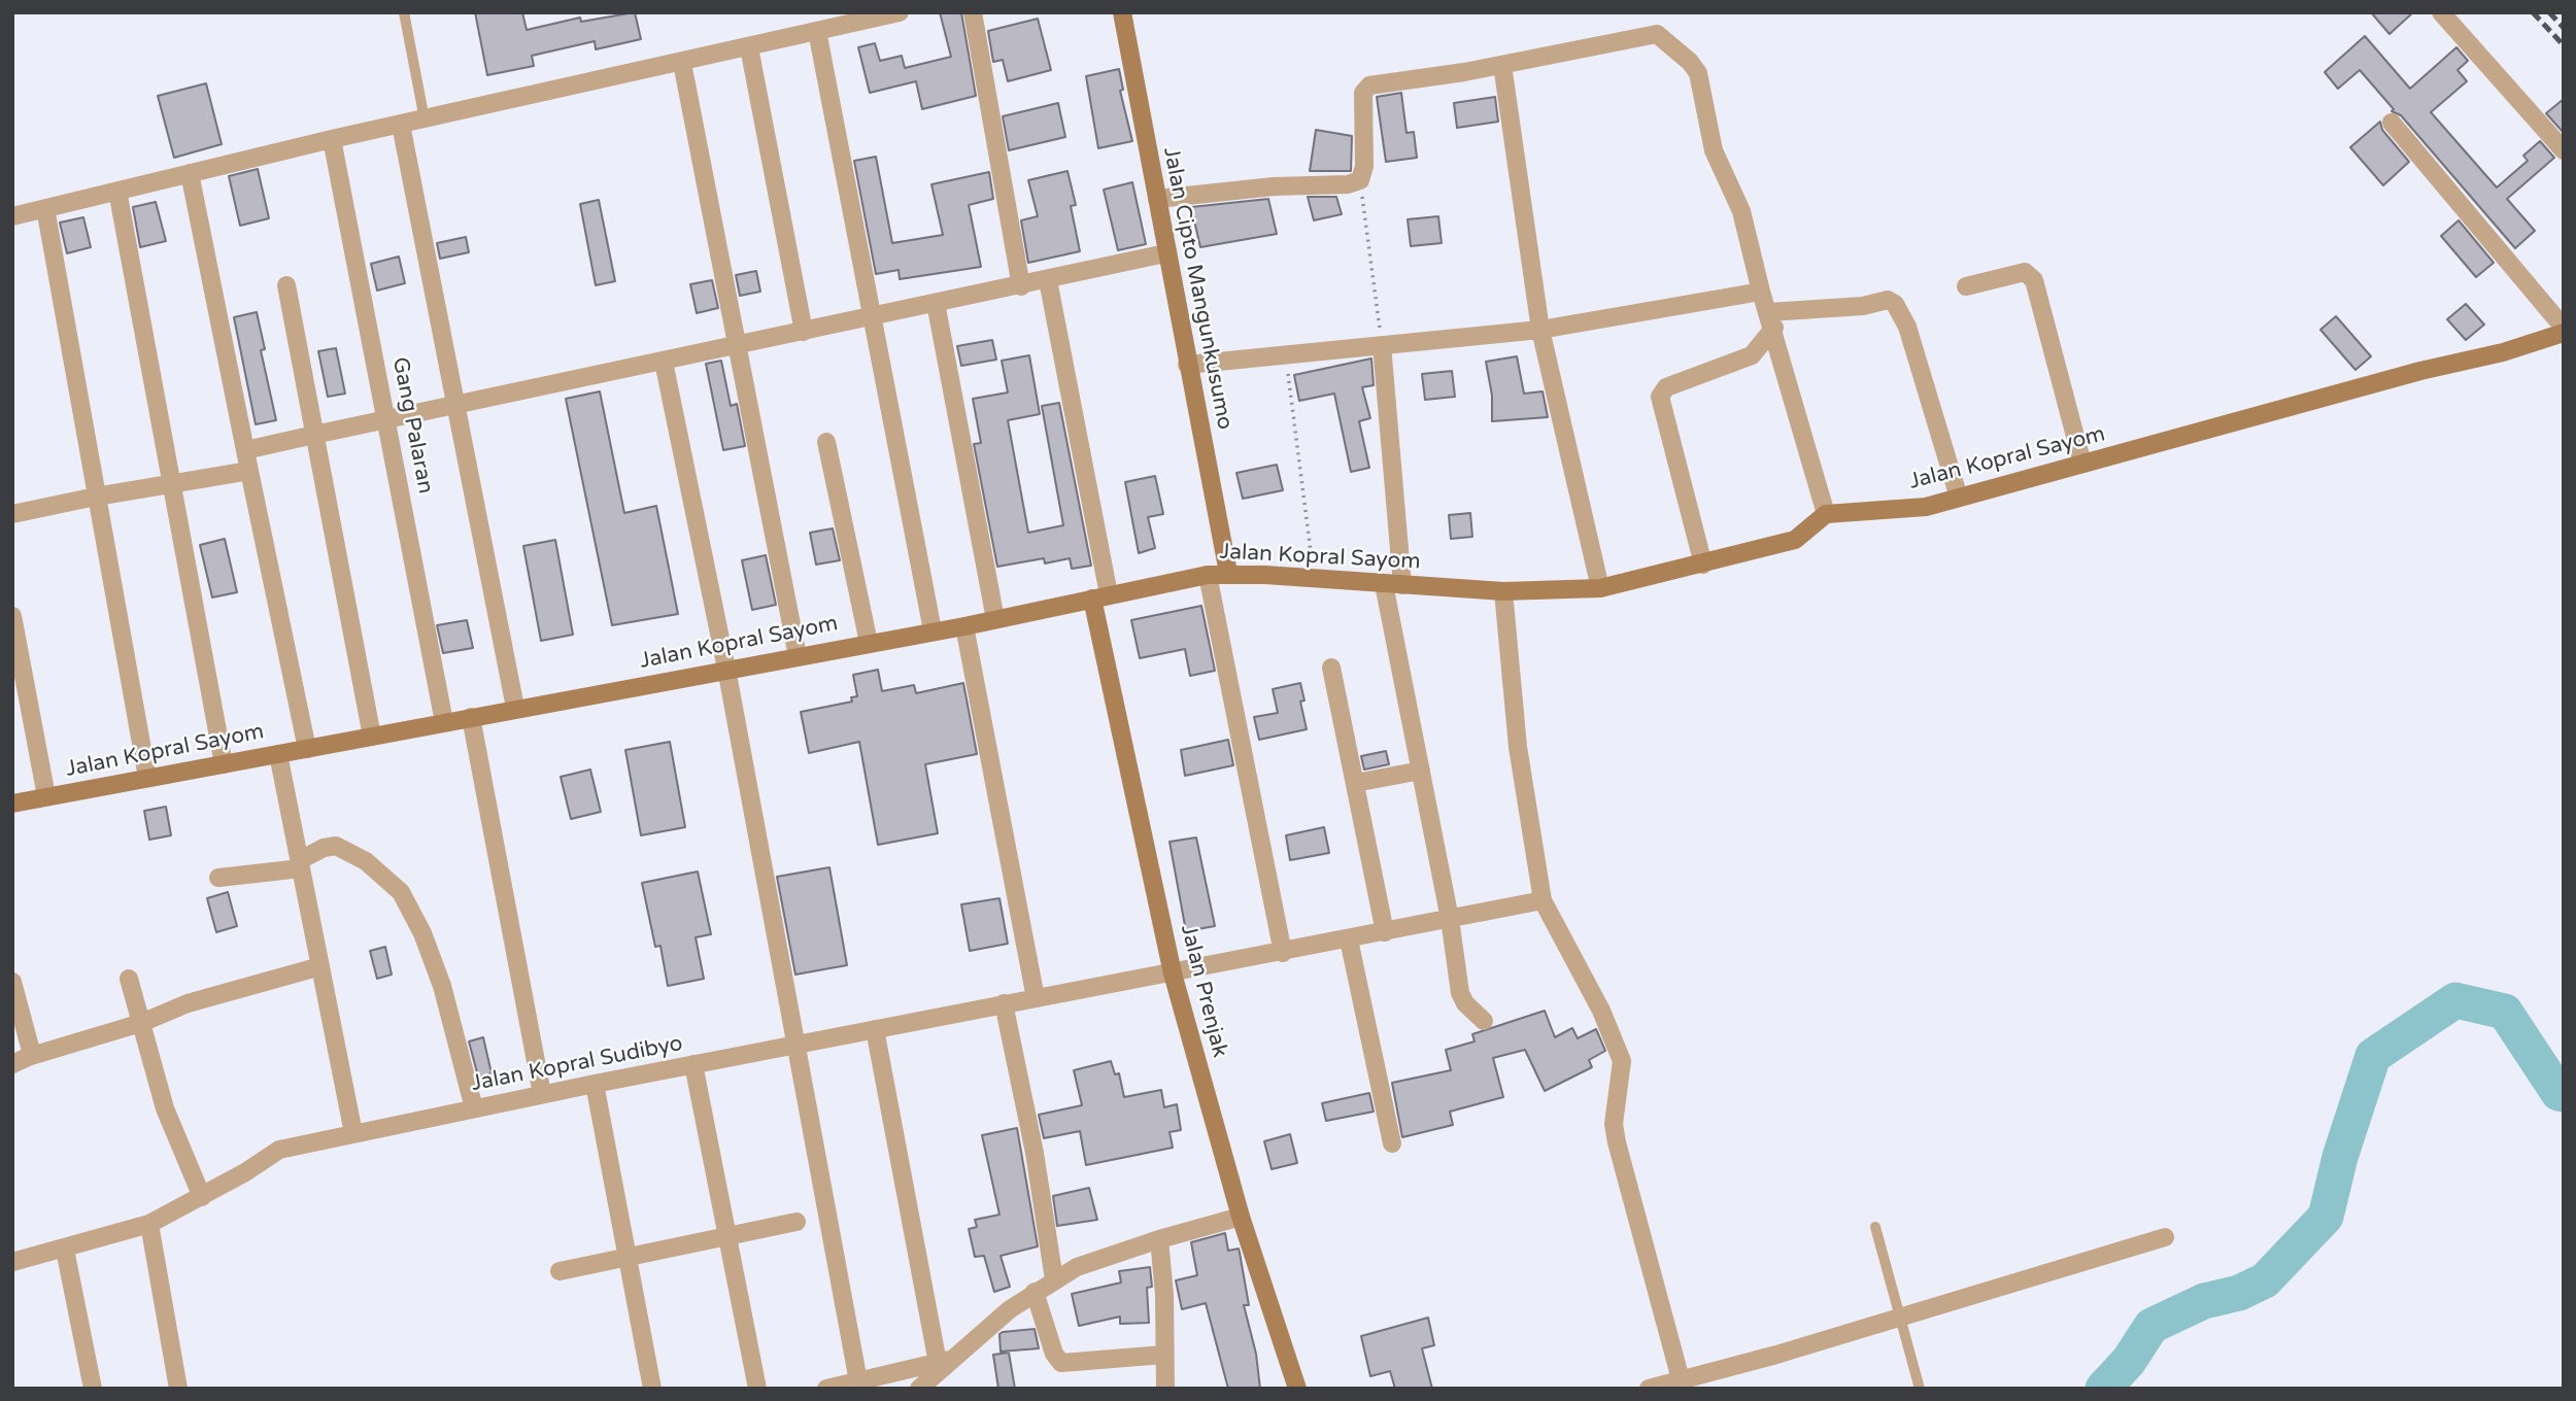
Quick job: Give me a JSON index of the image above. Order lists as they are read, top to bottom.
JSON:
{
  "streets": {
    "street": [
      "Jalan Cipto Mangunkusumo",
      "Gang Palaran",
      "Jalan Kopral Sayom",
      "Jalan Prenjak",
      "Jalan Kopral Sudibyo"
    ]
  },
  "crossings": [
    ["Jalan Cipto Mangunkusumo", "Jalan Kopral Sayom"],
    ["Gang Palaran", "Jalan Kopral Sayom"],
    ["Jalan Kopral Sayom", "Jalan Prenjak"],
    ["Jalan Prenjak", "Jalan Kopral Sudibyo"]
  ]
}
